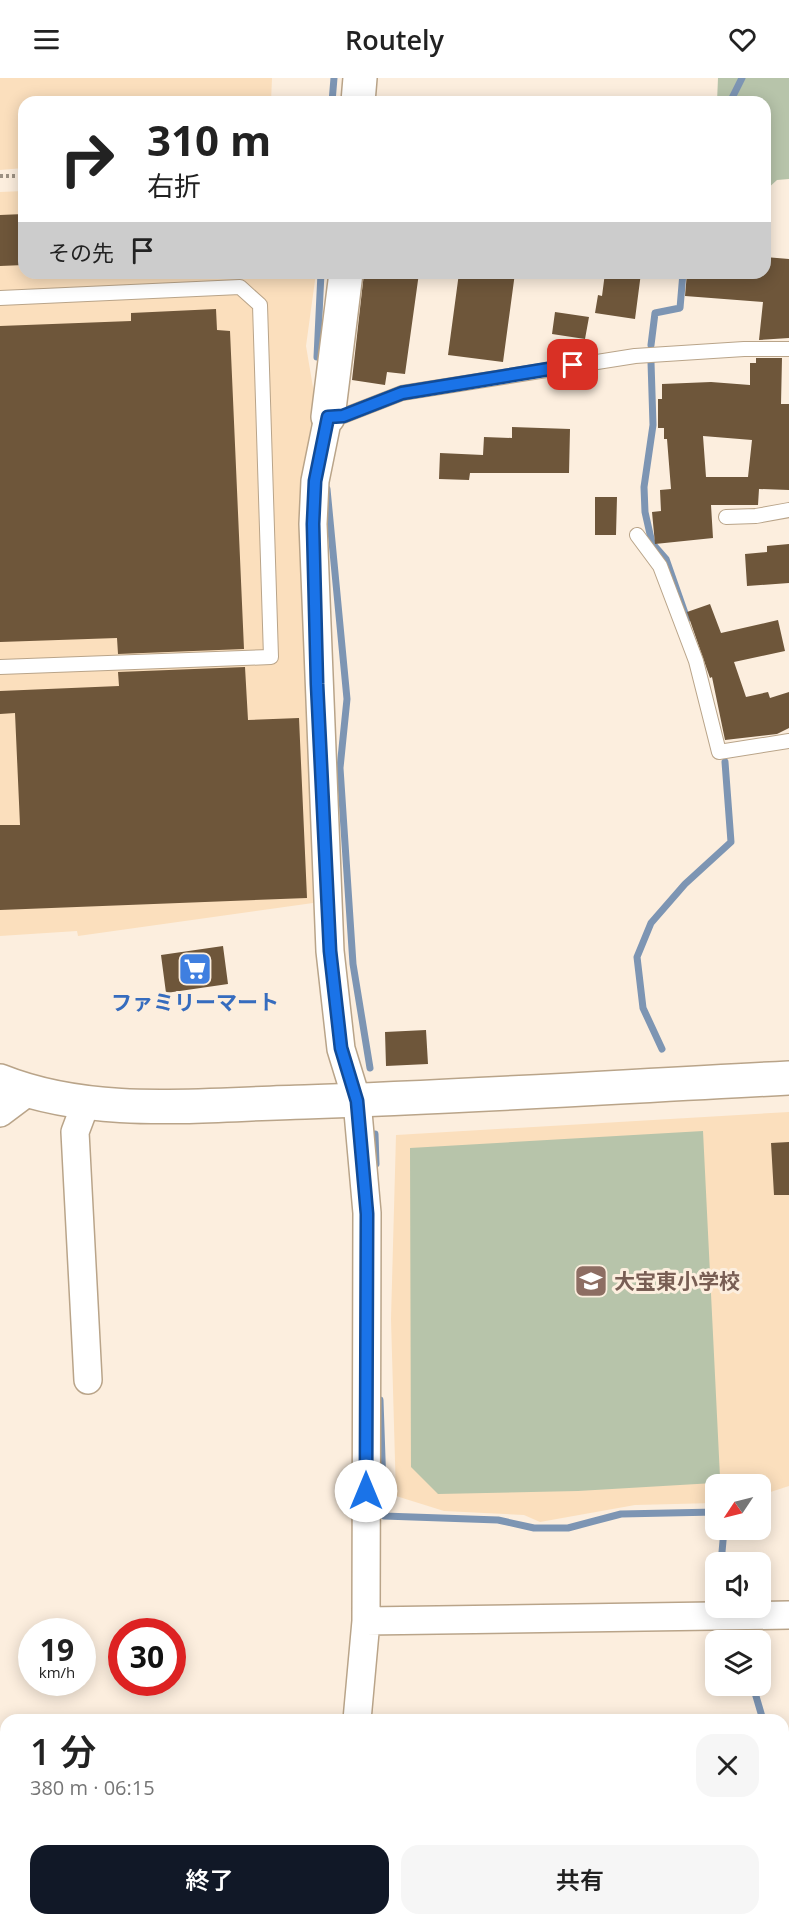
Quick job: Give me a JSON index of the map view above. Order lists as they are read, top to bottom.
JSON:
{
  "places": {
    "supermarket": ["ファミリーマート"],
    "school or university": ["大宝東小学校"]
  },
  "north": "bottom left",
  "page": {
    "header": "Routely",
    "turn": ["310 m", "右折"],
    "then": "その先",
    "speed": "19 km/h",
    "limit": "30",
    "heading": ["1 分", "380 m · 06:15"],
    "buttons": ["終了", "共有"]
  }
}
